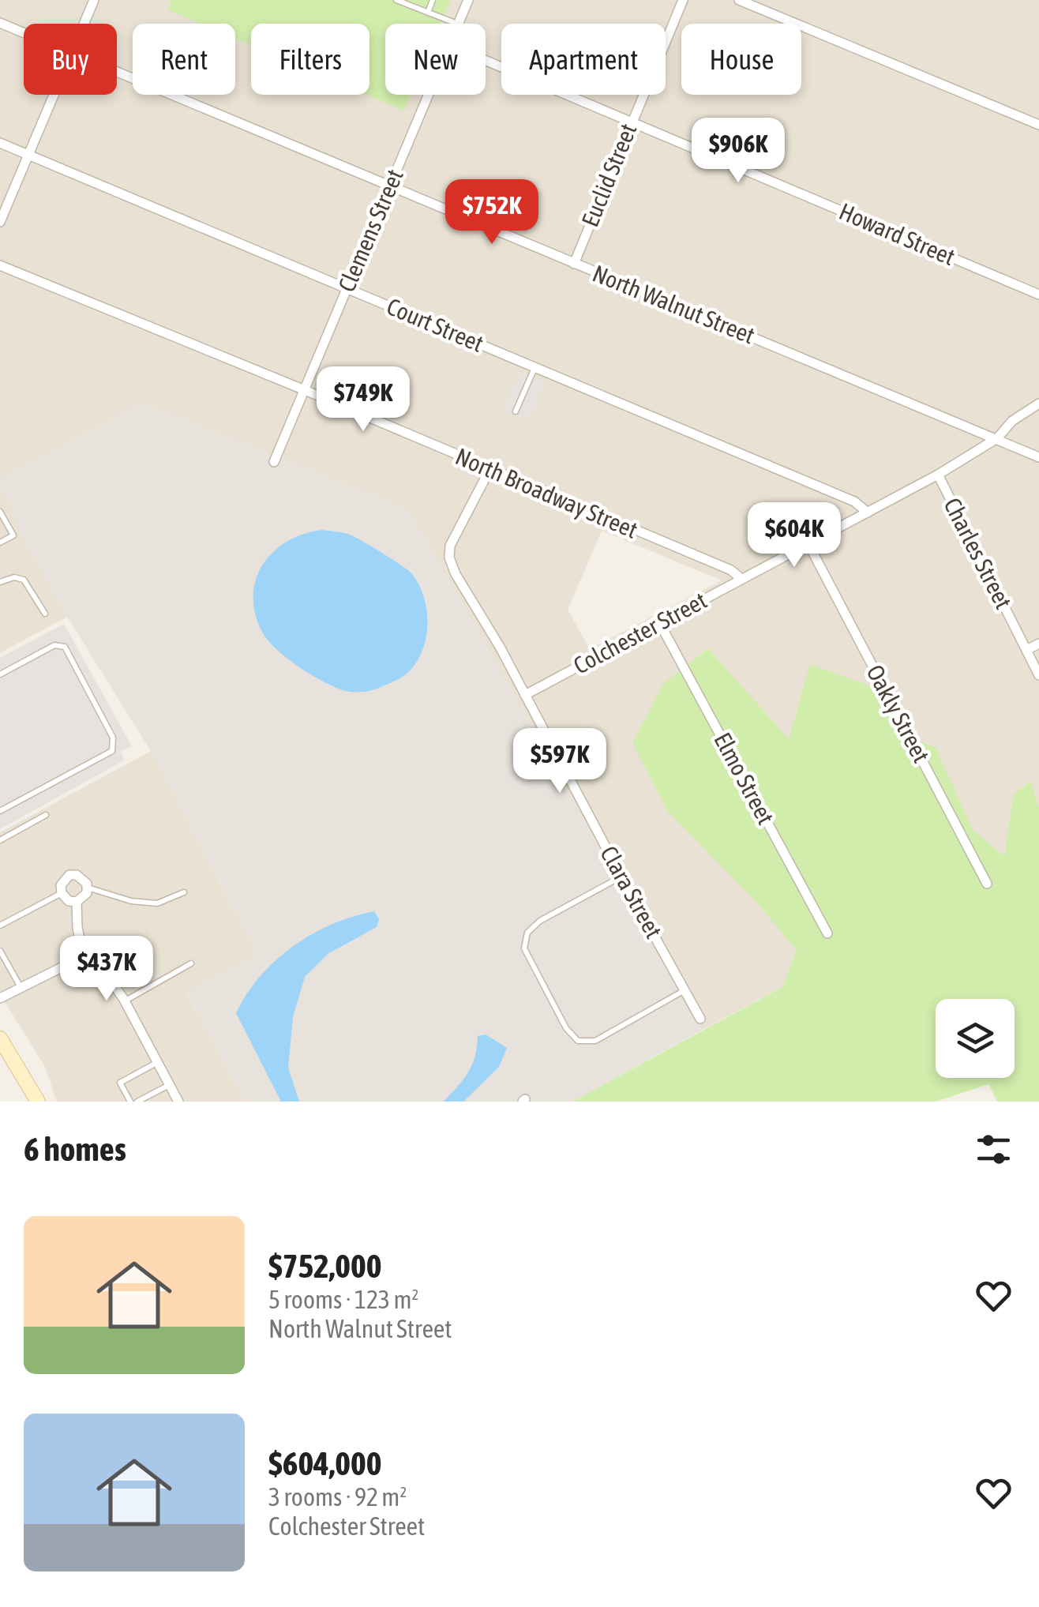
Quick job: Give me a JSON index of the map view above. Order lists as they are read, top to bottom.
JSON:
{
  "streets": {
    "street": [
      "Euclid Street",
      "Clemens Street",
      "Howard Street",
      "North Walnut Street",
      "Court Street",
      "North Broadway Street",
      "Charles Street",
      "Colchester Street",
      "Oakly Street",
      "Elmo Street",
      "Clara Street"
    ]
  },
  "crossings": [
    ["Euclid Street", "Howard Street"],
    ["Euclid Street", "North Walnut Street"],
    ["Clemens Street", "North Walnut Street"],
    ["Clemens Street", "Court Street"],
    ["Clemens Street", "North Broadway Street"],
    ["North Walnut Street", "Colchester Street"],
    ["Court Street", "Colchester Street"],
    ["North Broadway Street", "Colchester Street"],
    ["North Broadway Street", "Clara Street"],
    ["Charles Street", "Colchester Street"],
    ["Colchester Street", "Oakly Street"],
    ["Colchester Street", "Elmo Street"],
    ["Colchester Street", "Clara Street"]
  ],
  "page": {
    "chip": [
      "Buy",
      "Rent",
      "Filters",
      "New",
      "Apartment",
      "House"
    ],
    "price": [
      "$906K",
      "$752K",
      "$749K",
      "$604K",
      "$597K",
      "$437K"
    ],
    "heading": "6 homes",
    "list": [
      {
        "name": "$752,000",
        "note": "5 rooms · 123 m² · North Walnut Street"
      },
      {
        "name": "$604,000",
        "note": "3 rooms · 92 m² · Colchester Street"
      }
    ]
  }
}
